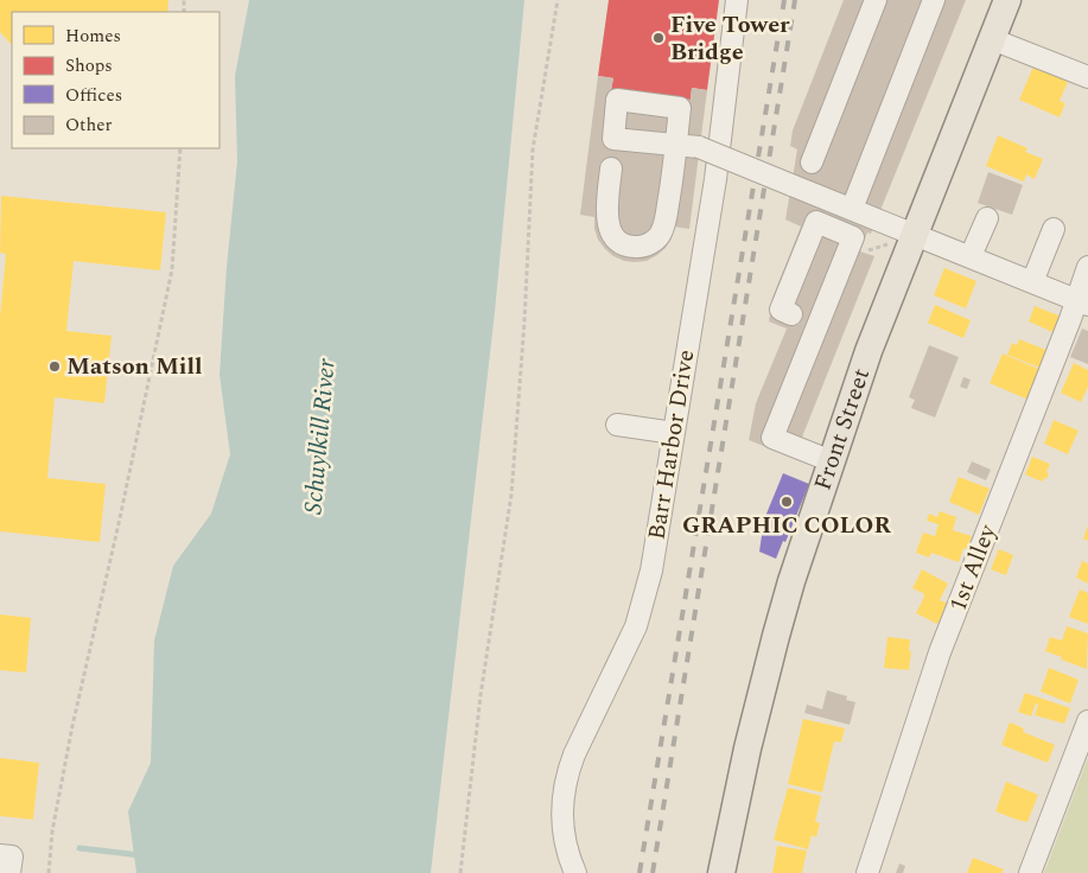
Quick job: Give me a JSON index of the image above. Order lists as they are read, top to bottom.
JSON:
{
  "streets": {
    "main road": ["Front Street"],
    "street": ["Barr Harbor Drive", "1st Alley"]
  },
  "water": ["Schuylkill River"],
  "places": ["Five Tower Bridge", "Matson Mill", "GRAPHIC COLOR"],
  "legend": [
    "Homes",
    "Shops",
    "Offices",
    "Other"
  ]
}
